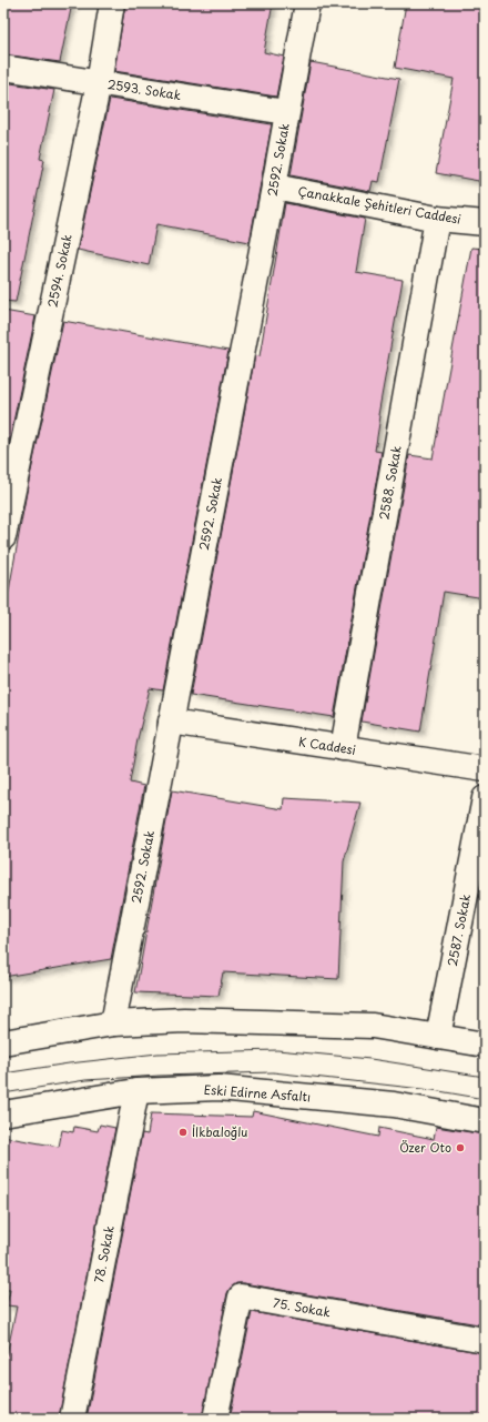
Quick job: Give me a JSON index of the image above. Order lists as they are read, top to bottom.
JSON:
{
  "streets": {
    "street": [
      "2593. Sokak",
      "2592. Sokak",
      "Çanakkale Şehitleri Caddesi",
      "2594. Sokak",
      "2588. Sokak",
      "K Caddesi",
      "2587. Sokak",
      "Eski Edirne Asfaltı",
      "78. Sokak",
      "75. Sokak"
    ]
  },
  "crossings": [
    ["2593. Sokak", "2592. Sokak"],
    ["2593. Sokak", "2594. Sokak"],
    ["2592. Sokak", "Çanakkale Şehitleri Caddesi"],
    ["2592. Sokak", "K Caddesi"],
    ["Çanakkale Şehitleri Caddesi", "2588. Sokak"],
    ["2588. Sokak", "K Caddesi"],
    ["Eski Edirne Asfaltı", "78. Sokak"]
  ],
  "places": ["İlkbaloğlu", "Özer Oto"]
}
